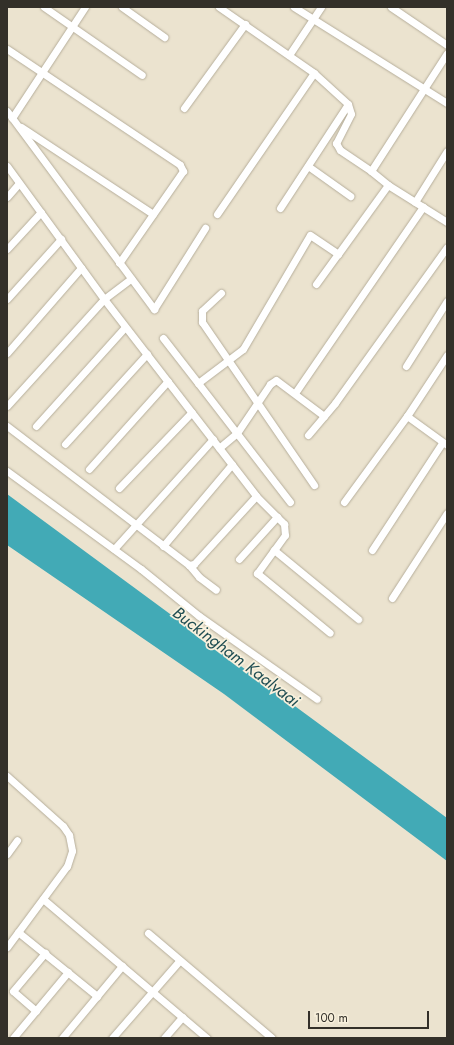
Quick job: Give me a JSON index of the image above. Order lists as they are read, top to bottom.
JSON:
{
  "water": ["Buckingham Kaalvaai"],
  "scale_bar": "100 m"
}
